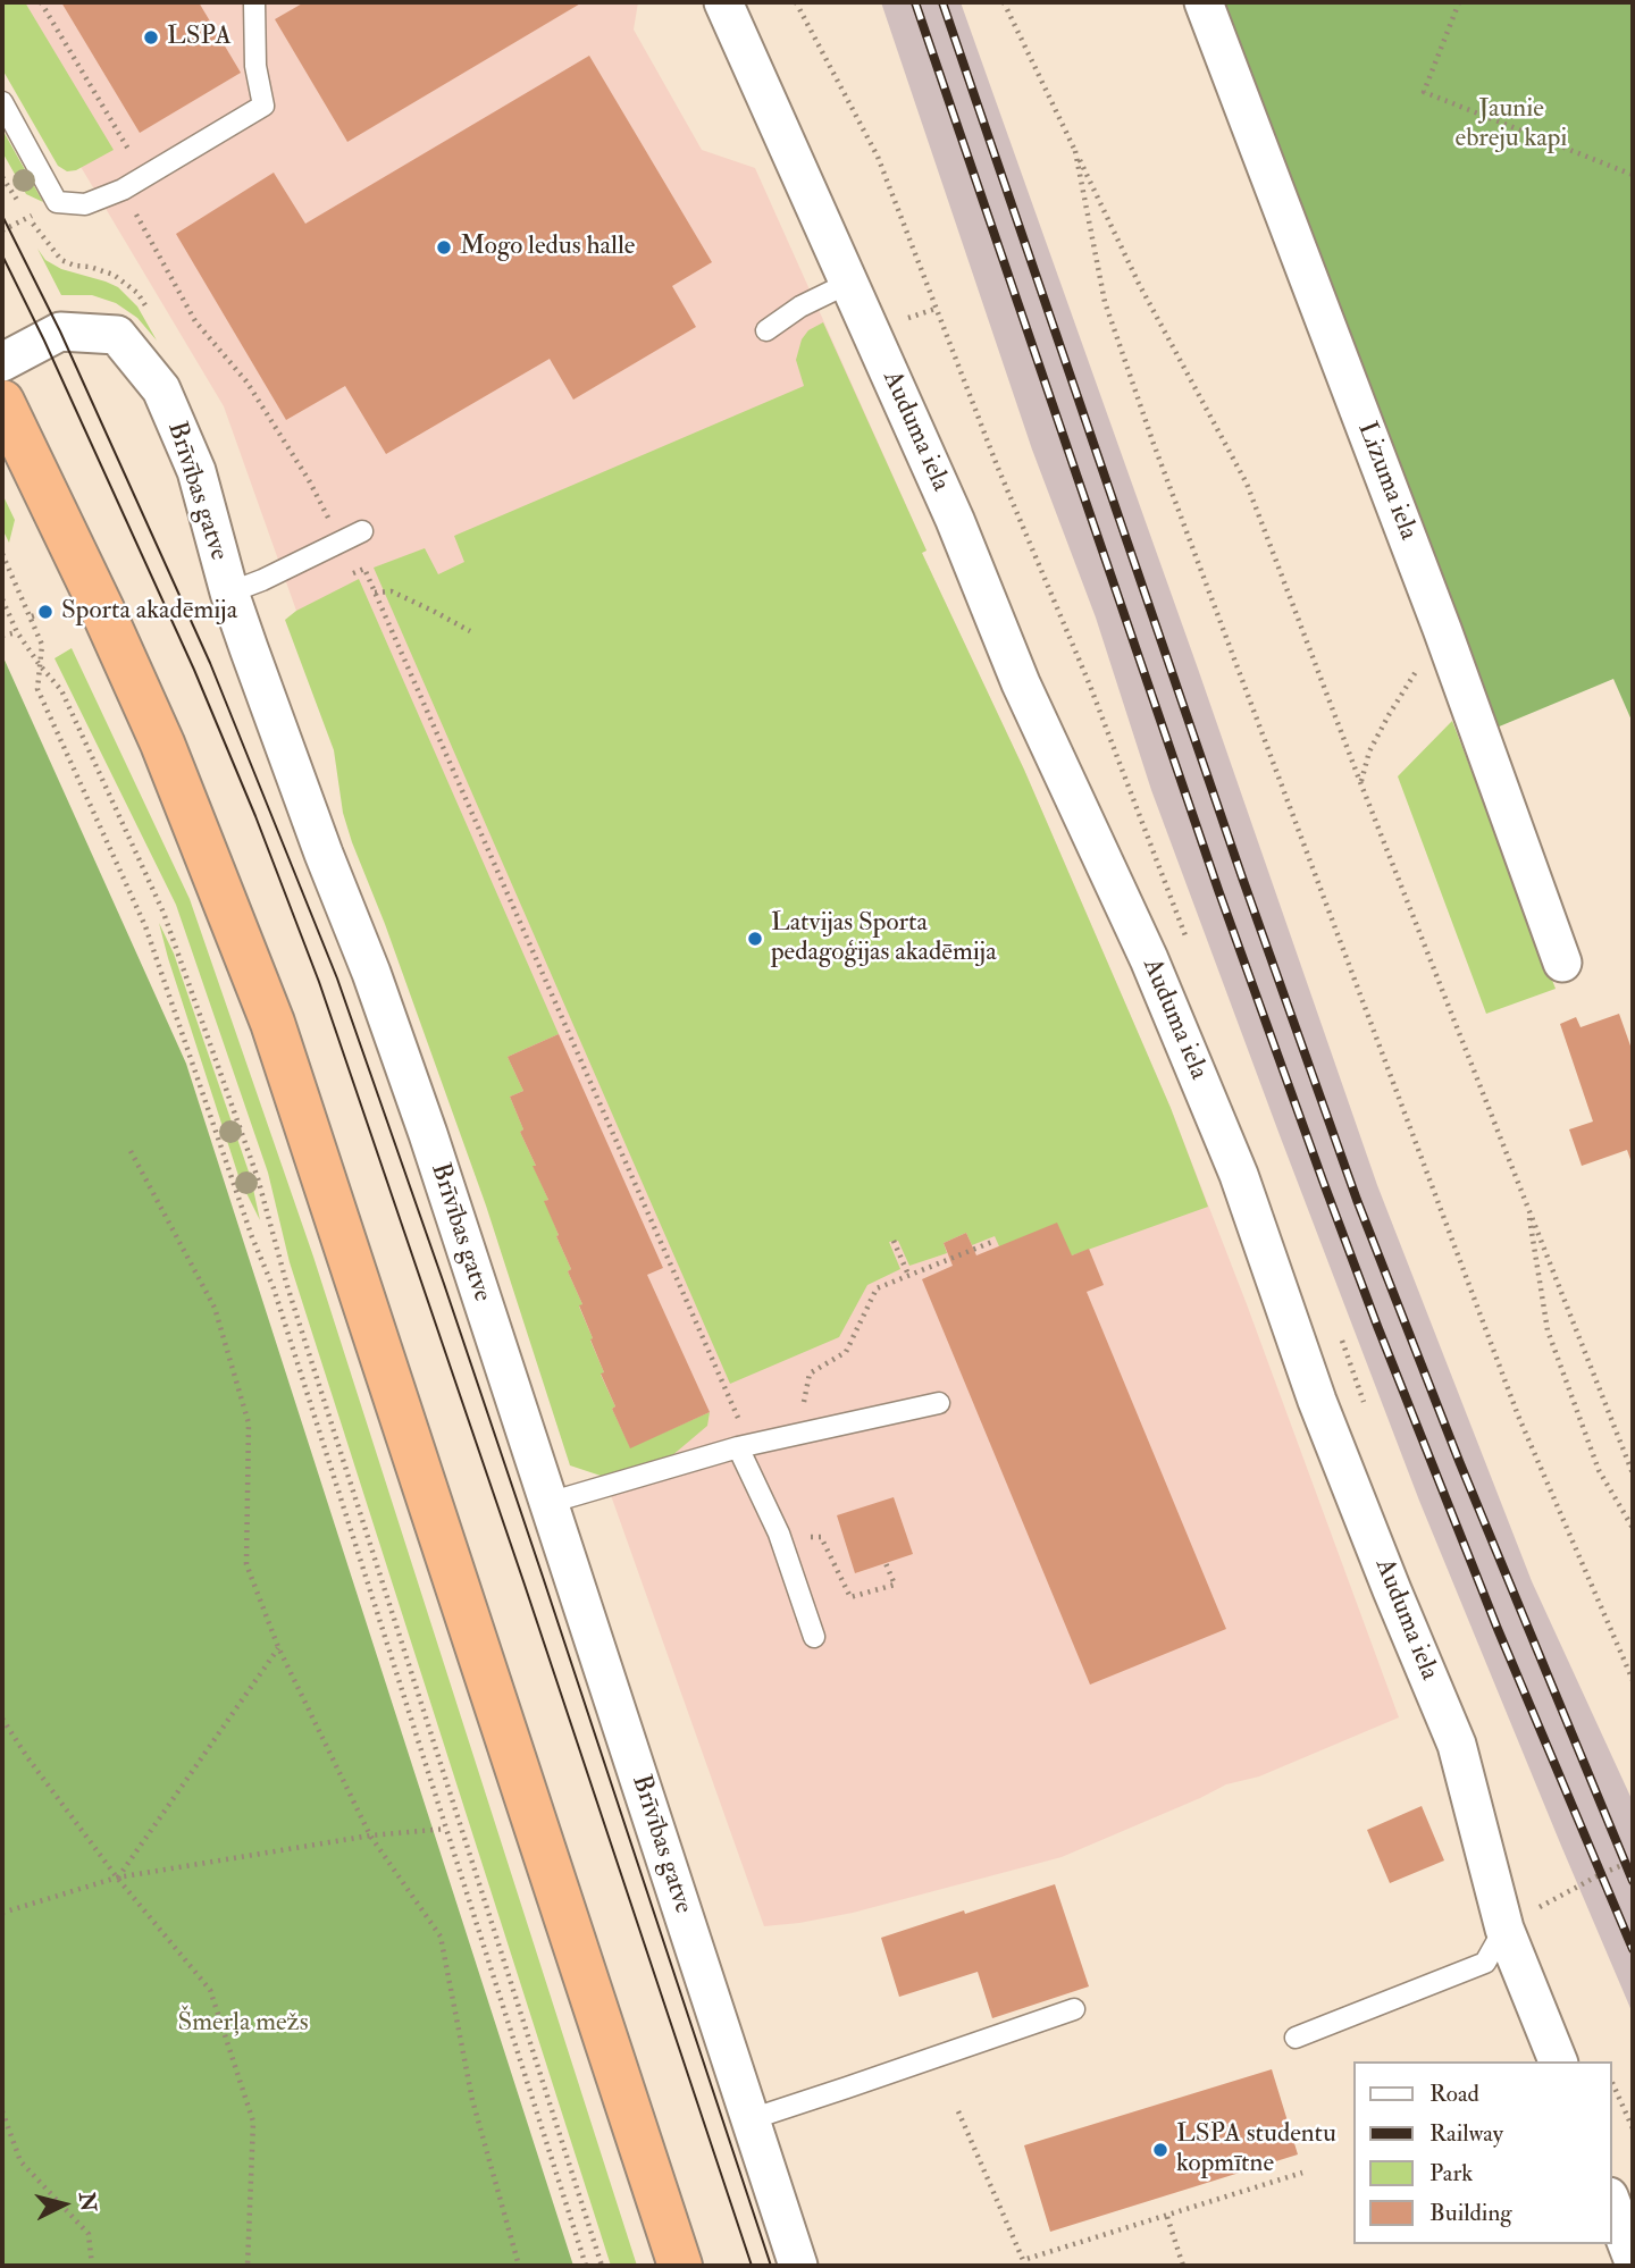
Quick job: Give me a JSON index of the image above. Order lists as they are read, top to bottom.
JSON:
{
  "streets": {
    "street": ["Auduma iela", "Lizuma iela", "Brīvības gatve"]
  },
  "parks": ["Jaunie ebreju kapi", "Šmerļa mežs"],
  "places": [
    "LSPA",
    "Mogo ledus halle",
    "Sporta akadēmija",
    "Latvijas Sporta pedagoģijas akadēmija",
    "LSPA studentu kopmītne"
  ],
  "legend": [
    "Road",
    "Railway",
    "Park",
    "Building"
  ],
  "north": "right"
}
